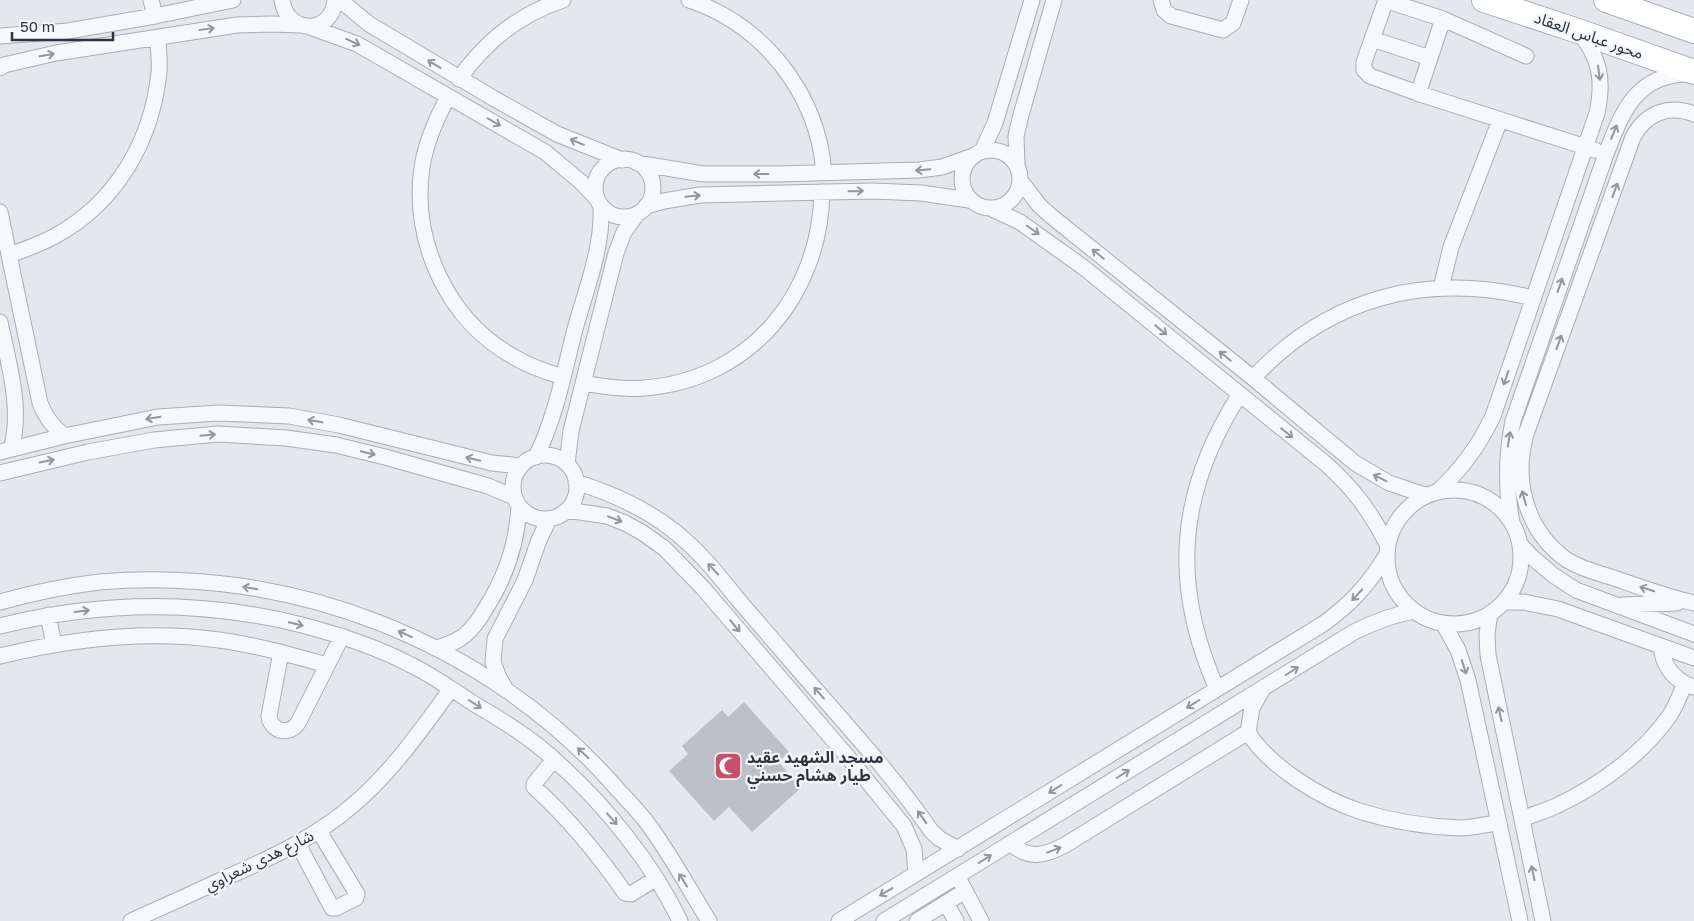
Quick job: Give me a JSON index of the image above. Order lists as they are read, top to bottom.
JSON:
{
  "streets": {
    "main road": ["محور عباس العقاد"],
    "street": ["شارع هدى شعراوي"]
  },
  "places": {
    "mosque": ["مسجد الشهيد عقيد طيار هشام حسني"]
  },
  "scale_bar": "50 m"
}
